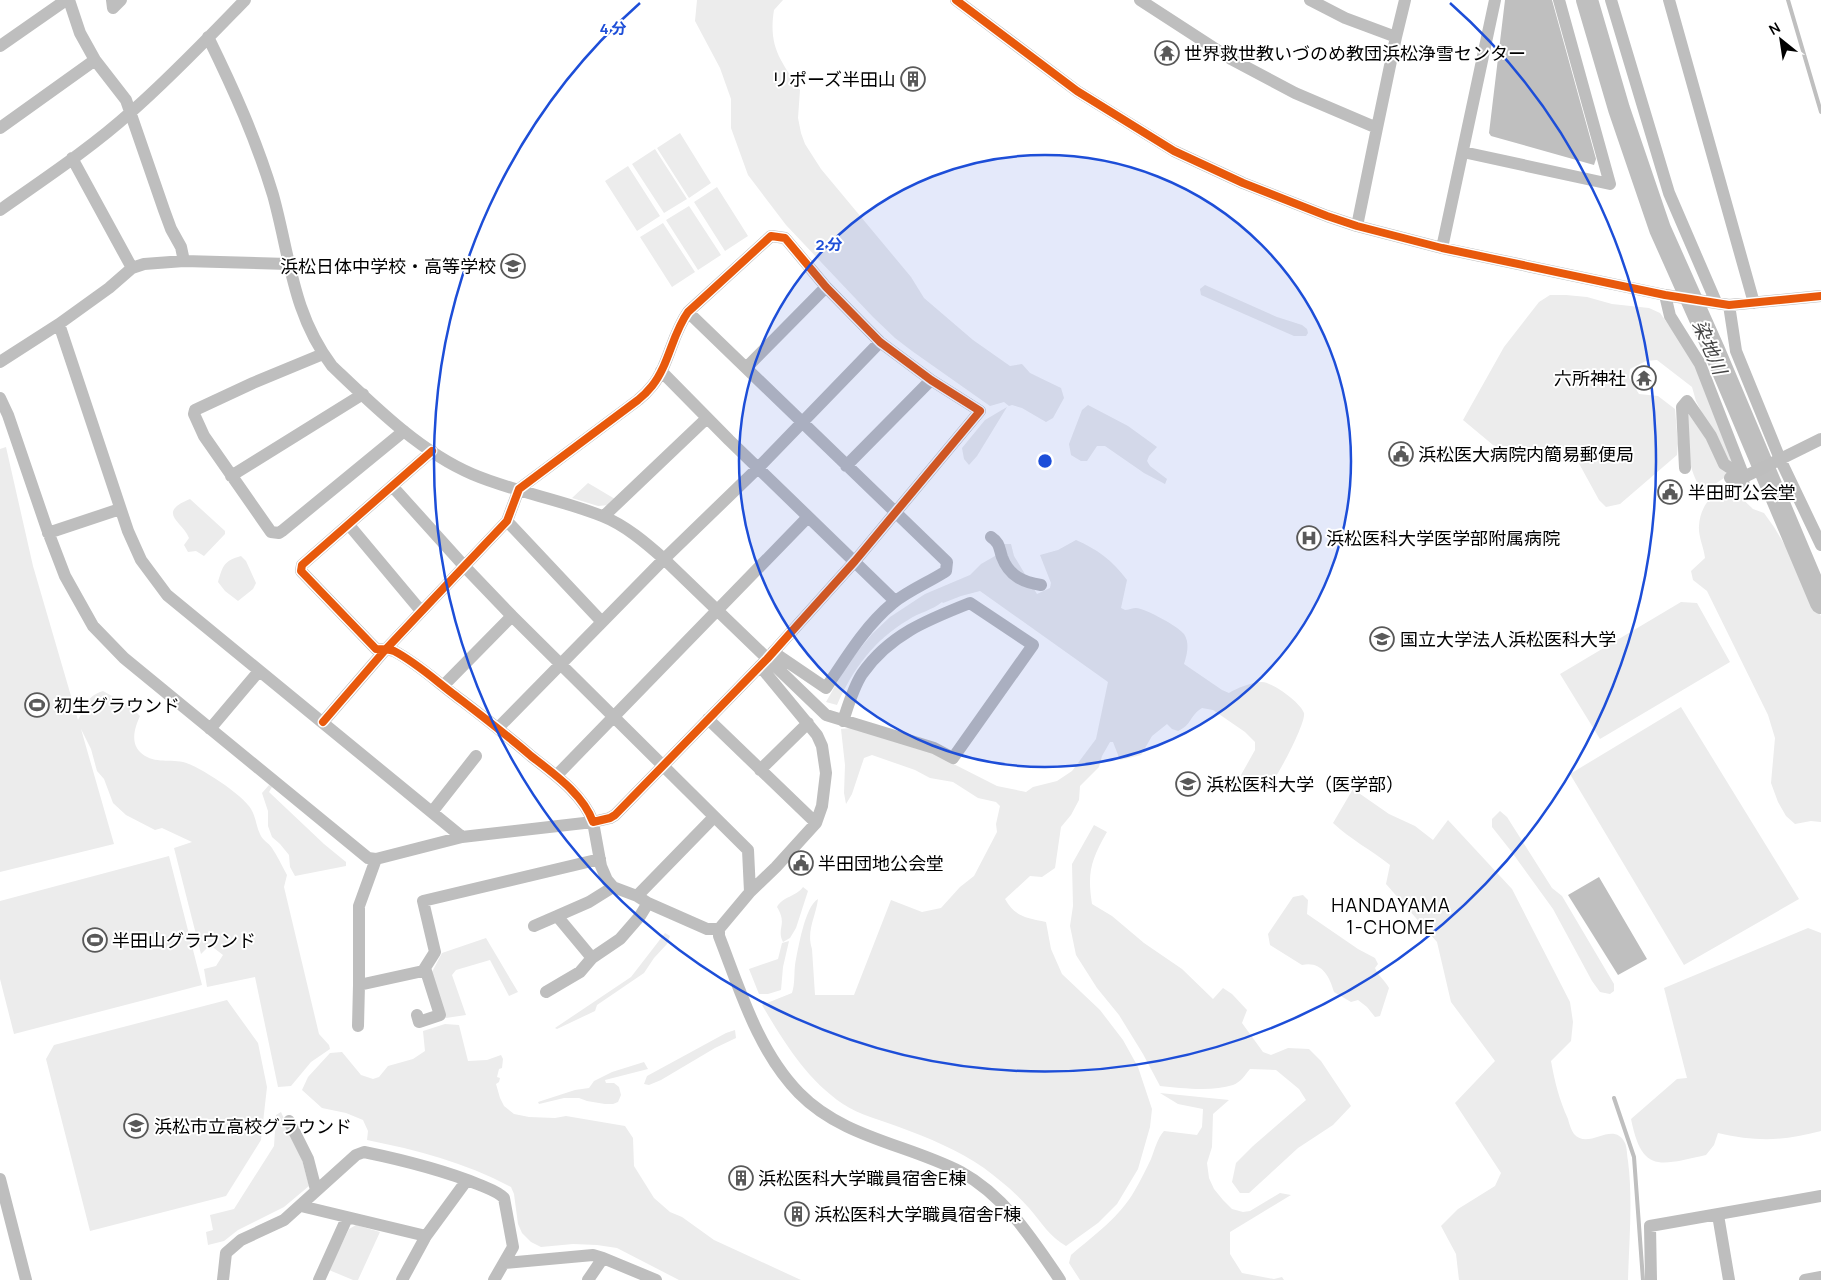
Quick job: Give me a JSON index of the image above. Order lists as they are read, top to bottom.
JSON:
{
  "districts": ["HANDAYAMA 1-CHOME"],
  "water": ["染地川"],
  "places": {
    "temple": ["世界救世教いづのめ教団浜松浄雪センター", "六所神社"],
    "building": ["リポーズ半田山", "浜松医科大学職員宿舎E棟", "浜松医科大学職員宿舎F棟"],
    "school or university": [
      "浜松日体中学校・高等学校",
      "国立大学法人浜松医科大学",
      "浜松医科大学（医学部）",
      "浜松市立高校グラウンド"
    ],
    "public building": ["浜松医大病院内簡易郵便局", "半田町公会堂", "半田団地公会堂"],
    "hospital": ["浜松医科大学医学部附属病院"],
    "sports": ["初生グラウンド", "半田山グラウンド"]
  },
  "north": "top left",
  "rings": ["4 分", "2 分"]
}
